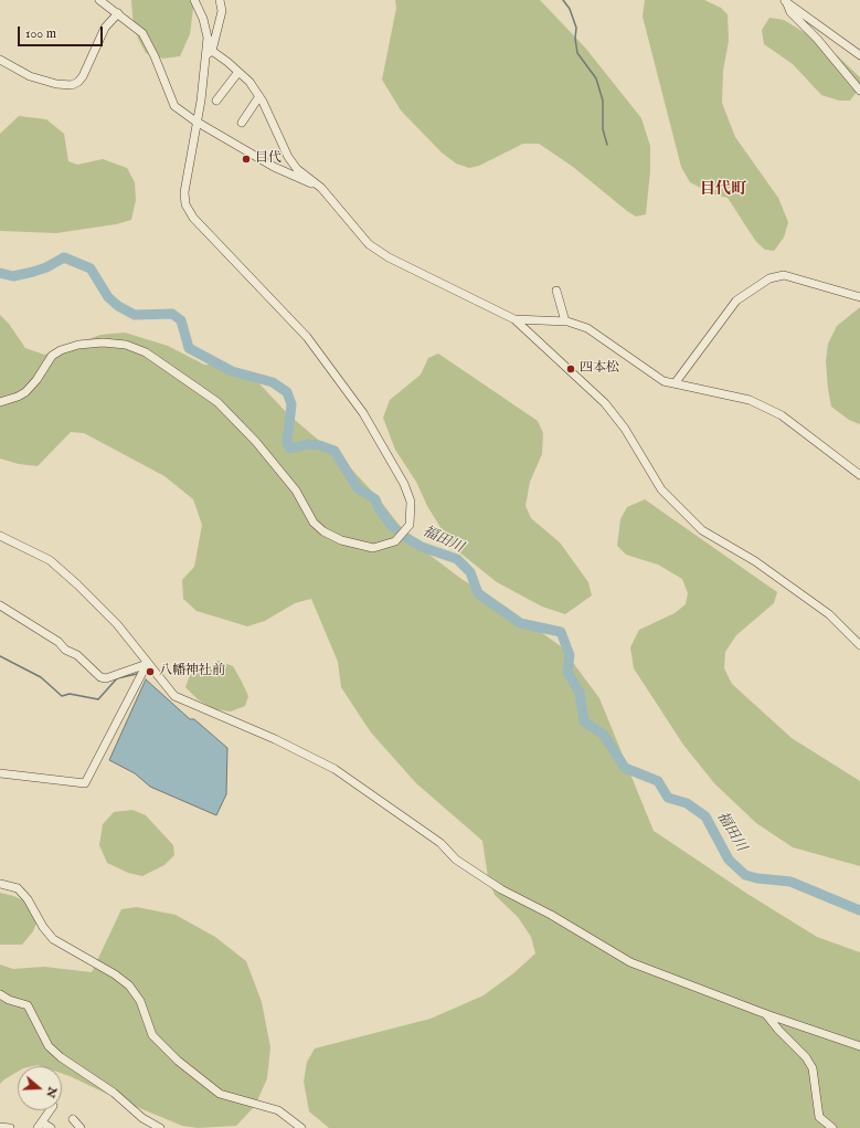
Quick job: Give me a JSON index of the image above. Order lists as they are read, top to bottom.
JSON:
{
  "districts": ["目代町"],
  "water": ["福田川"],
  "places": ["目代", "四本松", "八幡神社前"],
  "scale_bar": "100 m",
  "north": "right"
}
